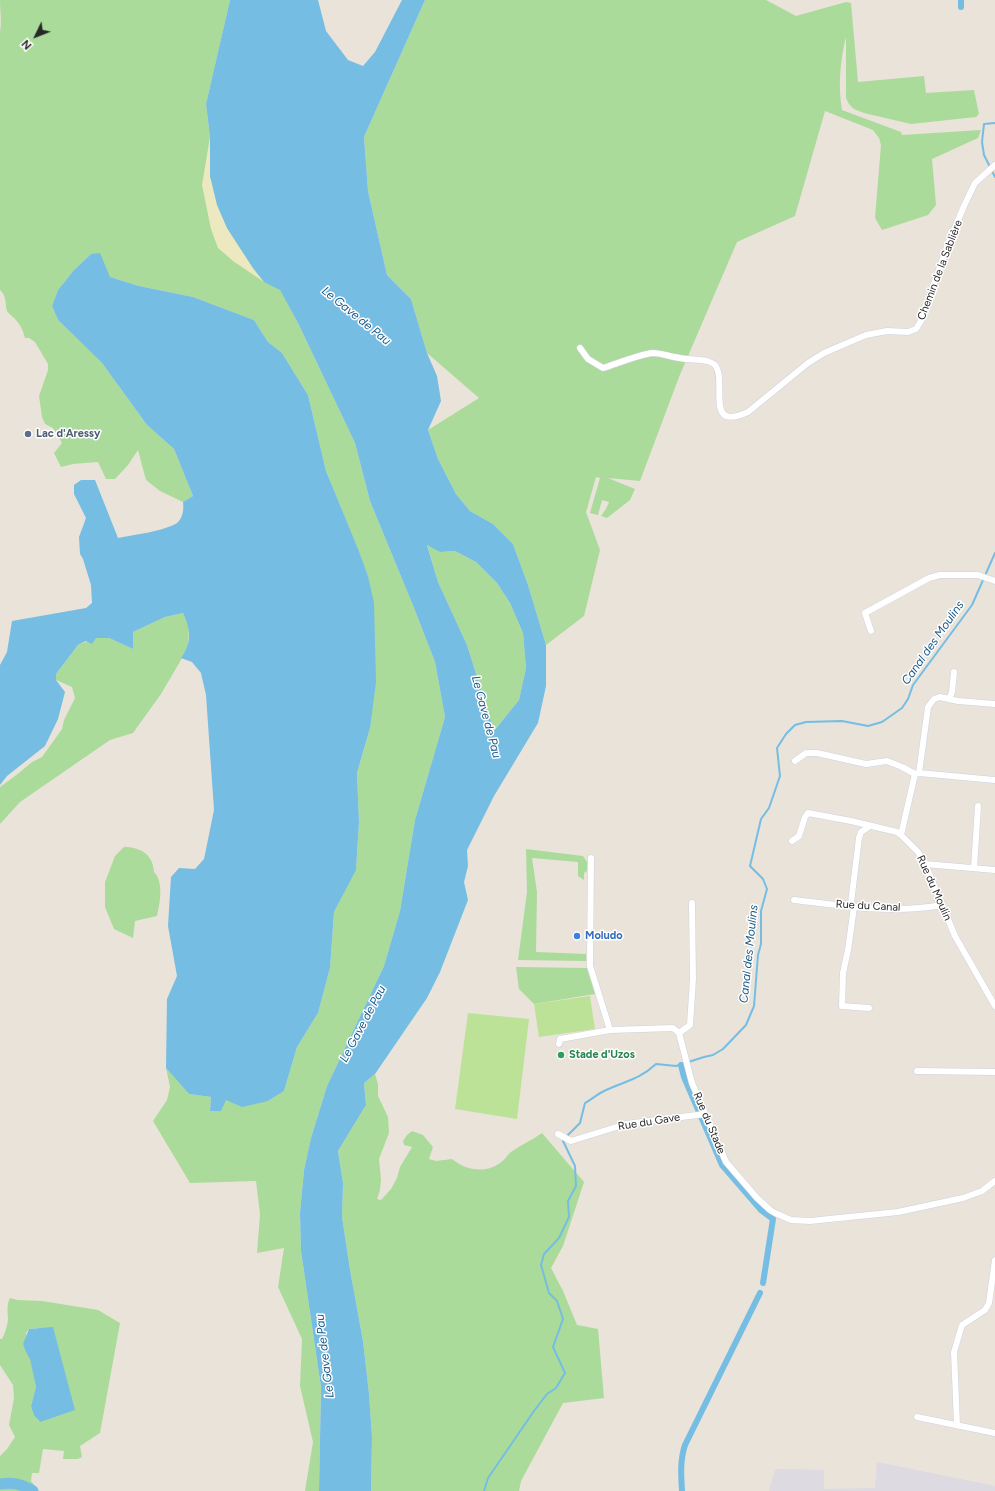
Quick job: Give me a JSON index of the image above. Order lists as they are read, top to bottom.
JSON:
{
  "streets": {
    "street": [
      "Chemin de la Sablière",
      "Rue du Moulin",
      "Rue du Canal",
      "Rue du Gave",
      "Rue du Stade"
    ]
  },
  "crossings": [
    ["Rue du Moulin", "Rue du Canal"],
    ["Rue du Gave", "Rue du Stade"]
  ],
  "water": ["Le Gave de Pau", "Canal des Moulins"],
  "places": ["Lac d'Aressy", "Moludo", "Stade d'Uzos"],
  "north": "bottom left"
}
